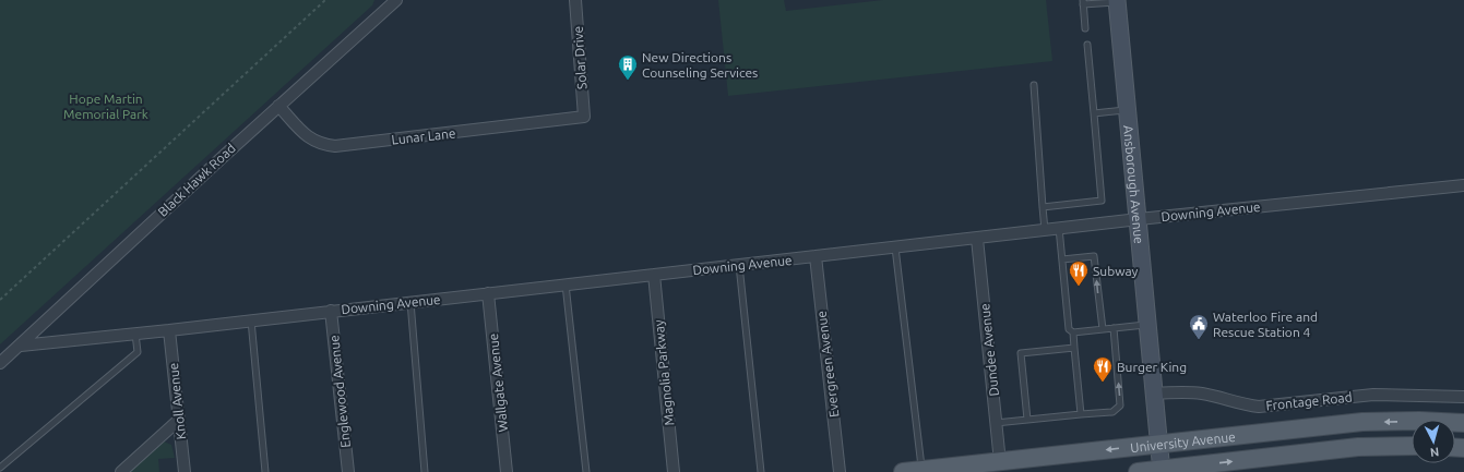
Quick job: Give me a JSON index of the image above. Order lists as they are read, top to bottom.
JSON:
{
  "streets": {
    "main road": ["Ansborough Avenue", "University Avenue"],
    "street": [
      "Solar Drive",
      "Lunar Lane",
      "Black Hawk Road",
      "Downing Avenue",
      "Dundee Avenue",
      "Evergreen Avenue",
      "Magnolia Parkway",
      "Wallgate Avenue",
      "Englewood Avenue",
      "Knoll Avenue",
      "Frontage Road"
    ]
  },
  "crossings": [
    ["Solar Drive", "Lunar Lane"],
    ["Lunar Lane", "Black Hawk Road"],
    ["Black Hawk Road", "Downing Avenue"],
    ["Ansborough Avenue", "Downing Avenue"],
    ["Ansborough Avenue", "Frontage Road"],
    ["Ansborough Avenue", "University Avenue"],
    ["Downing Avenue", "Dundee Avenue"],
    ["Downing Avenue", "Evergreen Avenue"],
    ["Downing Avenue", "Magnolia Parkway"],
    ["Downing Avenue", "Wallgate Avenue"],
    ["Downing Avenue", "Englewood Avenue"],
    ["Downing Avenue", "Knoll Avenue"],
    ["Dundee Avenue", "University Avenue"]
  ],
  "parks": ["Hope Martin Memorial Park"],
  "places": {
    "building": ["New Directions Counseling Services"],
    "restaurant": ["Subway", "Burger King"],
    "public building": ["Waterloo Fire and Rescue Station 4"]
  },
  "north": "bottom"
}
